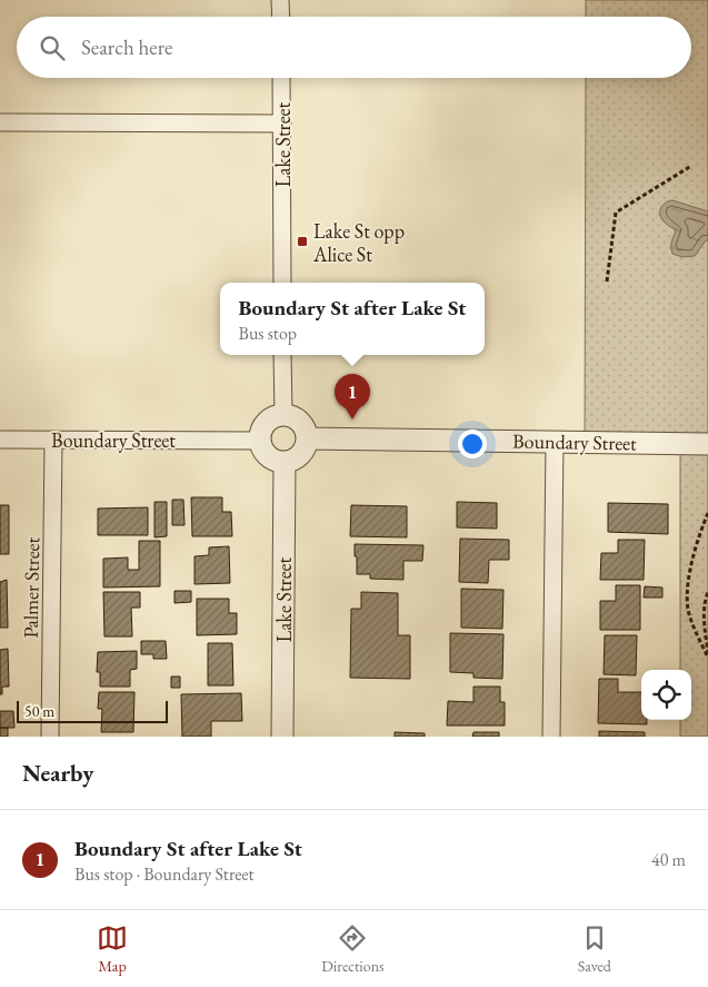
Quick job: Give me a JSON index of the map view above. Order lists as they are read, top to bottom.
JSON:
{
  "streets": {
    "street": ["Lake Street", "Boundary Street", "Palmer Street"]
  },
  "crossings": [
    ["Lake Street", "Boundary Street"],
    ["Boundary Street", "Palmer Street"]
  ],
  "places": {
    "transit": ["Lake St opp Alice St"]
  },
  "scale_bar": "50 m",
  "page": {
    "search": "Search here",
    "popup": ["Boundary St after Lake St", "Bus stop"],
    "pins": "1",
    "scale": "50 m",
    "heading": "Nearby",
    "list": [
      {
        "mark": "1",
        "name": "Boundary St after Lake St",
        "note": "Bus stop · Boundary Street",
        "value": "40 m"
      }
    ],
    "nav": ["Map", "Directions", "Saved"]
  }
}
